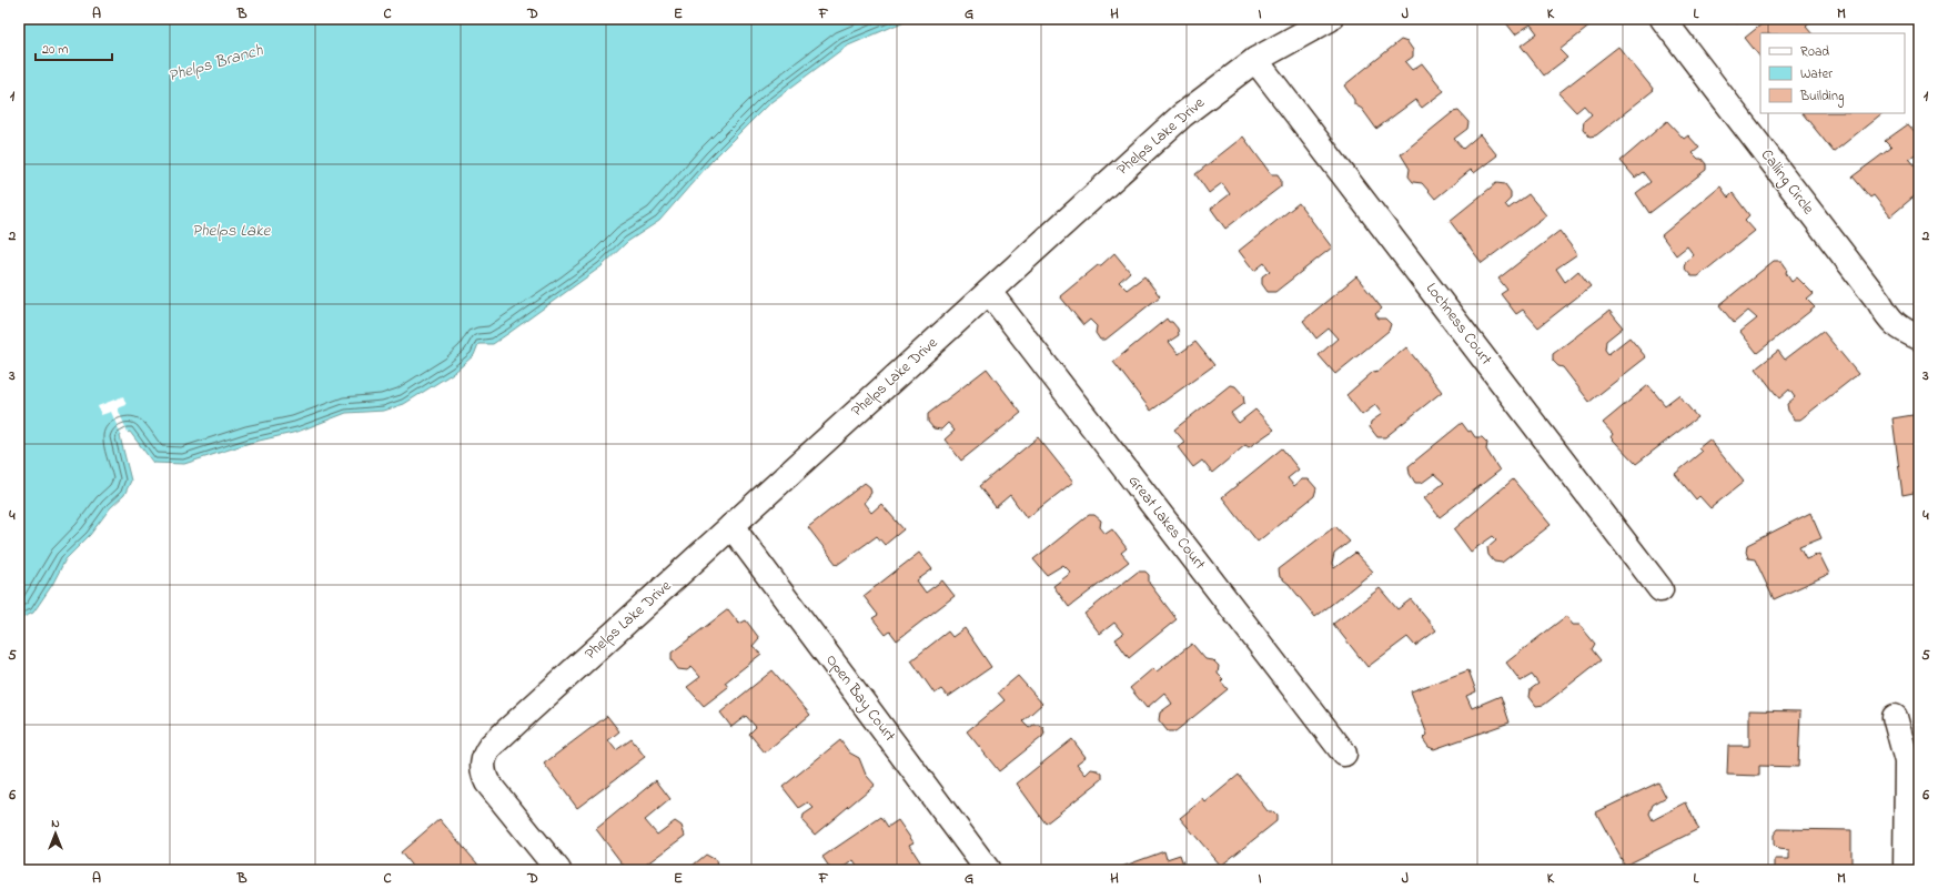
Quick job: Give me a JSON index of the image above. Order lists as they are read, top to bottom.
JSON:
{
  "streets": {
    "street": [
      "Phelps Lake Drive",
      "Calling Circle",
      "Lochness Court",
      "Great Lakes Court",
      "Open Bay Court"
    ]
  },
  "crossings": [
    ["Phelps Lake Drive", "Lochness Court"],
    ["Phelps Lake Drive", "Great Lakes Court"],
    ["Phelps Lake Drive", "Open Bay Court"]
  ],
  "water": ["Phelps Branch", "Phelps Lake"],
  "legend": ["Road", "Water", "Building"],
  "scale_bar": "20 m",
  "north": "top",
  "grid": {
    "columns": [
      "A",
      "B",
      "C",
      "D",
      "E",
      "F",
      "G",
      "H",
      "I",
      "J",
      "K",
      "L",
      "M"
    ],
    "rows": [
      "1",
      "2",
      "3",
      "4",
      "5",
      "6"
    ]
  }
}
